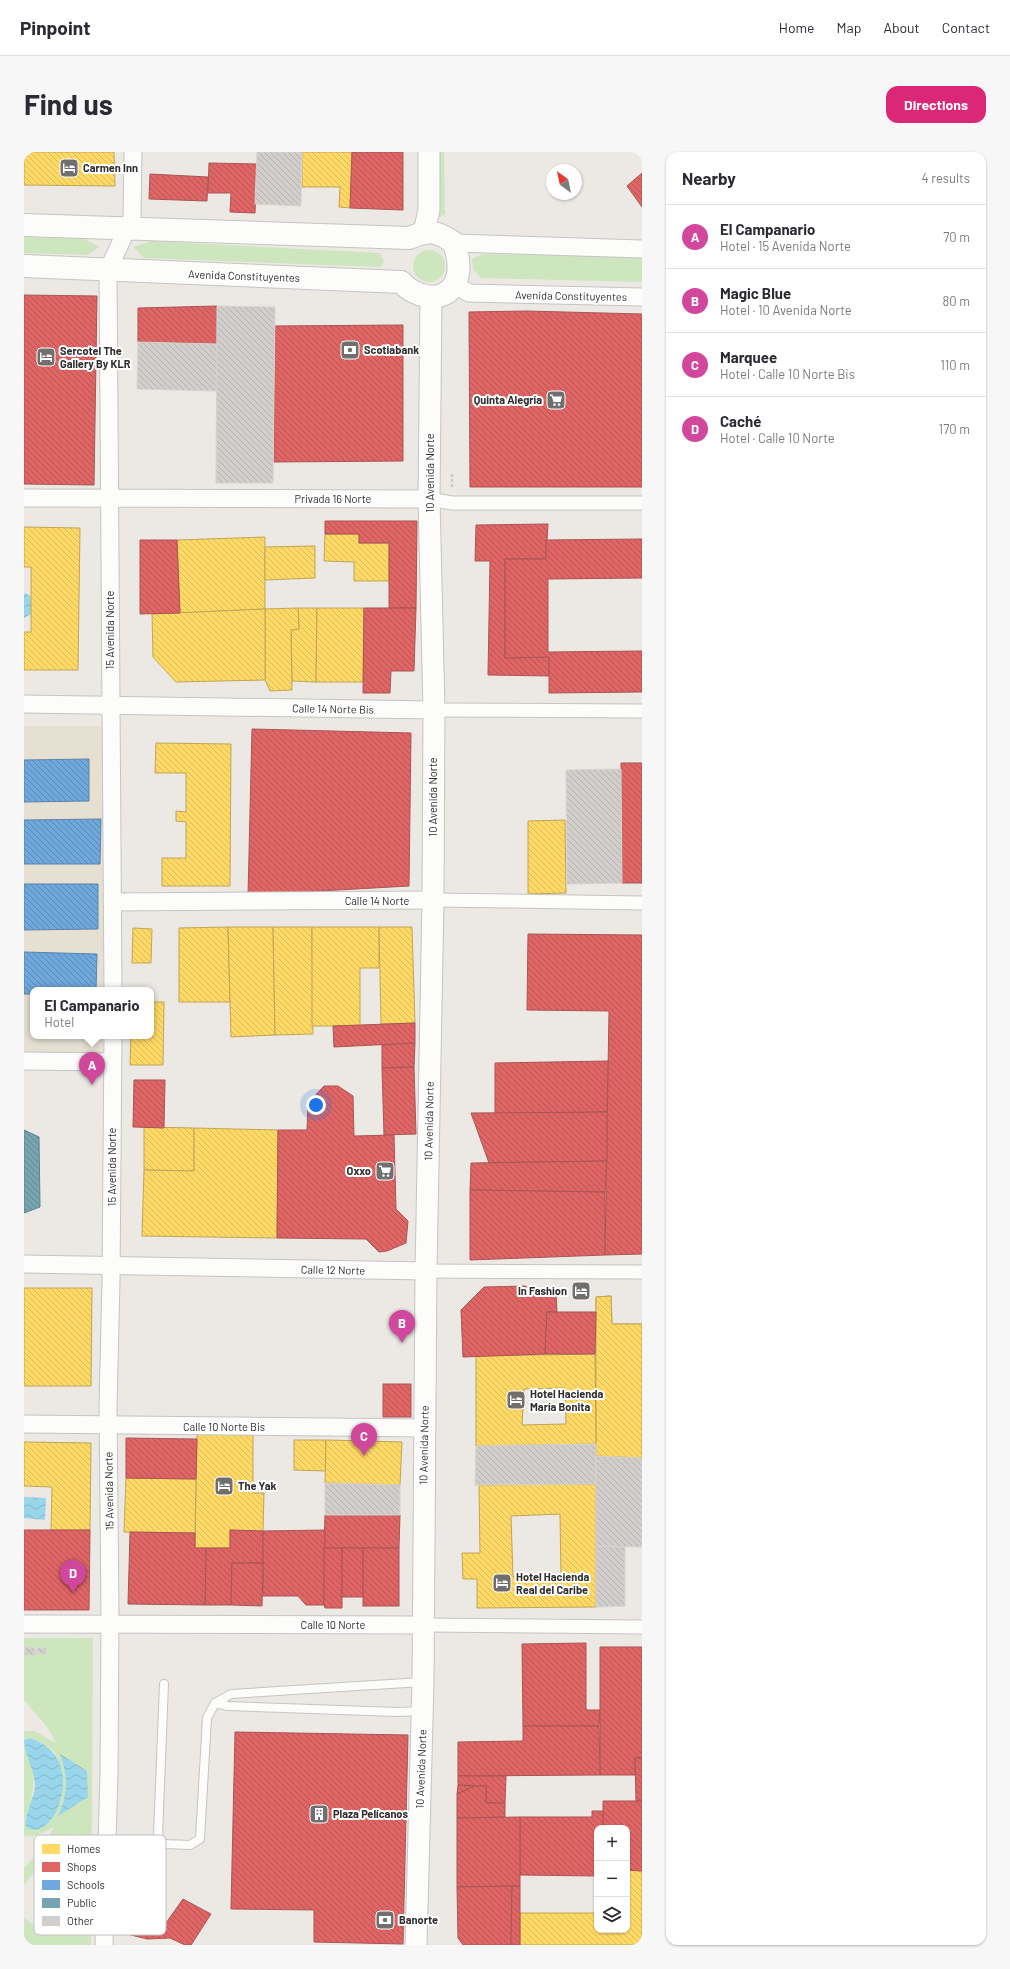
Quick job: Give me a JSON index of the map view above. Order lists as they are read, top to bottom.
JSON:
{
  "streets": {
    "main road": ["Avenida Constituyentes"],
    "street": [
      "10 Avenida Norte",
      "Privada 16 Norte",
      "15 Avenida Norte",
      "Calle 14 Norte Bis",
      "Calle 14 Norte",
      "Calle 12 Norte",
      "Calle 10 Norte Bis",
      "Calle 10 Norte"
    ]
  },
  "crossings": [
    ["Avenida Constituyentes", "10 Avenida Norte"],
    ["Avenida Constituyentes", "15 Avenida Norte"],
    ["10 Avenida Norte", "Privada 16 Norte"],
    ["10 Avenida Norte", "Calle 14 Norte Bis"],
    ["10 Avenida Norte", "Calle 14 Norte"],
    ["10 Avenida Norte", "Calle 12 Norte"],
    ["10 Avenida Norte", "Calle 10 Norte Bis"],
    ["10 Avenida Norte", "Calle 10 Norte"],
    ["Privada 16 Norte", "15 Avenida Norte"],
    ["15 Avenida Norte", "Calle 14 Norte Bis"],
    ["15 Avenida Norte", "Calle 14 Norte"],
    ["15 Avenida Norte", "Calle 12 Norte"],
    ["15 Avenida Norte", "Calle 10 Norte Bis"],
    ["15 Avenida Norte", "Calle 10 Norte"]
  ],
  "places": {
    "hotel": [
      "Carmen Inn",
      "Sercotel The Gallery By KLR",
      "In Fashion",
      "Hotel Hacienda María Bonita",
      "The Yak",
      "Hotel Hacienda Real del Caribe"
    ],
    "bank": ["Scotiabank", "Banorte"],
    "supermarket": ["Quinta Alegría", "Oxxo"],
    "building": ["Plaza Pelícanos"]
  },
  "legend": [
    "Homes",
    "Shops",
    "Schools",
    "Public",
    "Other"
  ],
  "north": "top left",
  "page": {
    "header": "Pinpoint",
    "nav": [
      "Home",
      "Map",
      "About",
      "Contact"
    ],
    "buttons": "Directions",
    "title": "Find us",
    "heading": ["Nearby", "4 results"],
    "list": [
      {
        "mark": "A",
        "name": "El Campanario",
        "note": "Hotel · 15 Avenida Norte",
        "value": "70 m"
      },
      {
        "mark": "B",
        "name": "Magic Blue",
        "note": "Hotel · 10 Avenida Norte",
        "value": "80 m"
      },
      {
        "mark": "C",
        "name": "Marquee",
        "note": "Hotel · Calle 10 Norte Bis",
        "value": "110 m"
      },
      {
        "mark": "D",
        "name": "Caché",
        "note": "Hotel · Calle 10 Norte",
        "value": "170 m"
      }
    ],
    "popup": ["El Campanario", "Hotel"],
    "pins": [
      "A",
      "B",
      "C",
      "D"
    ],
    "map_buttons": ["+", "−"]
  }
}
